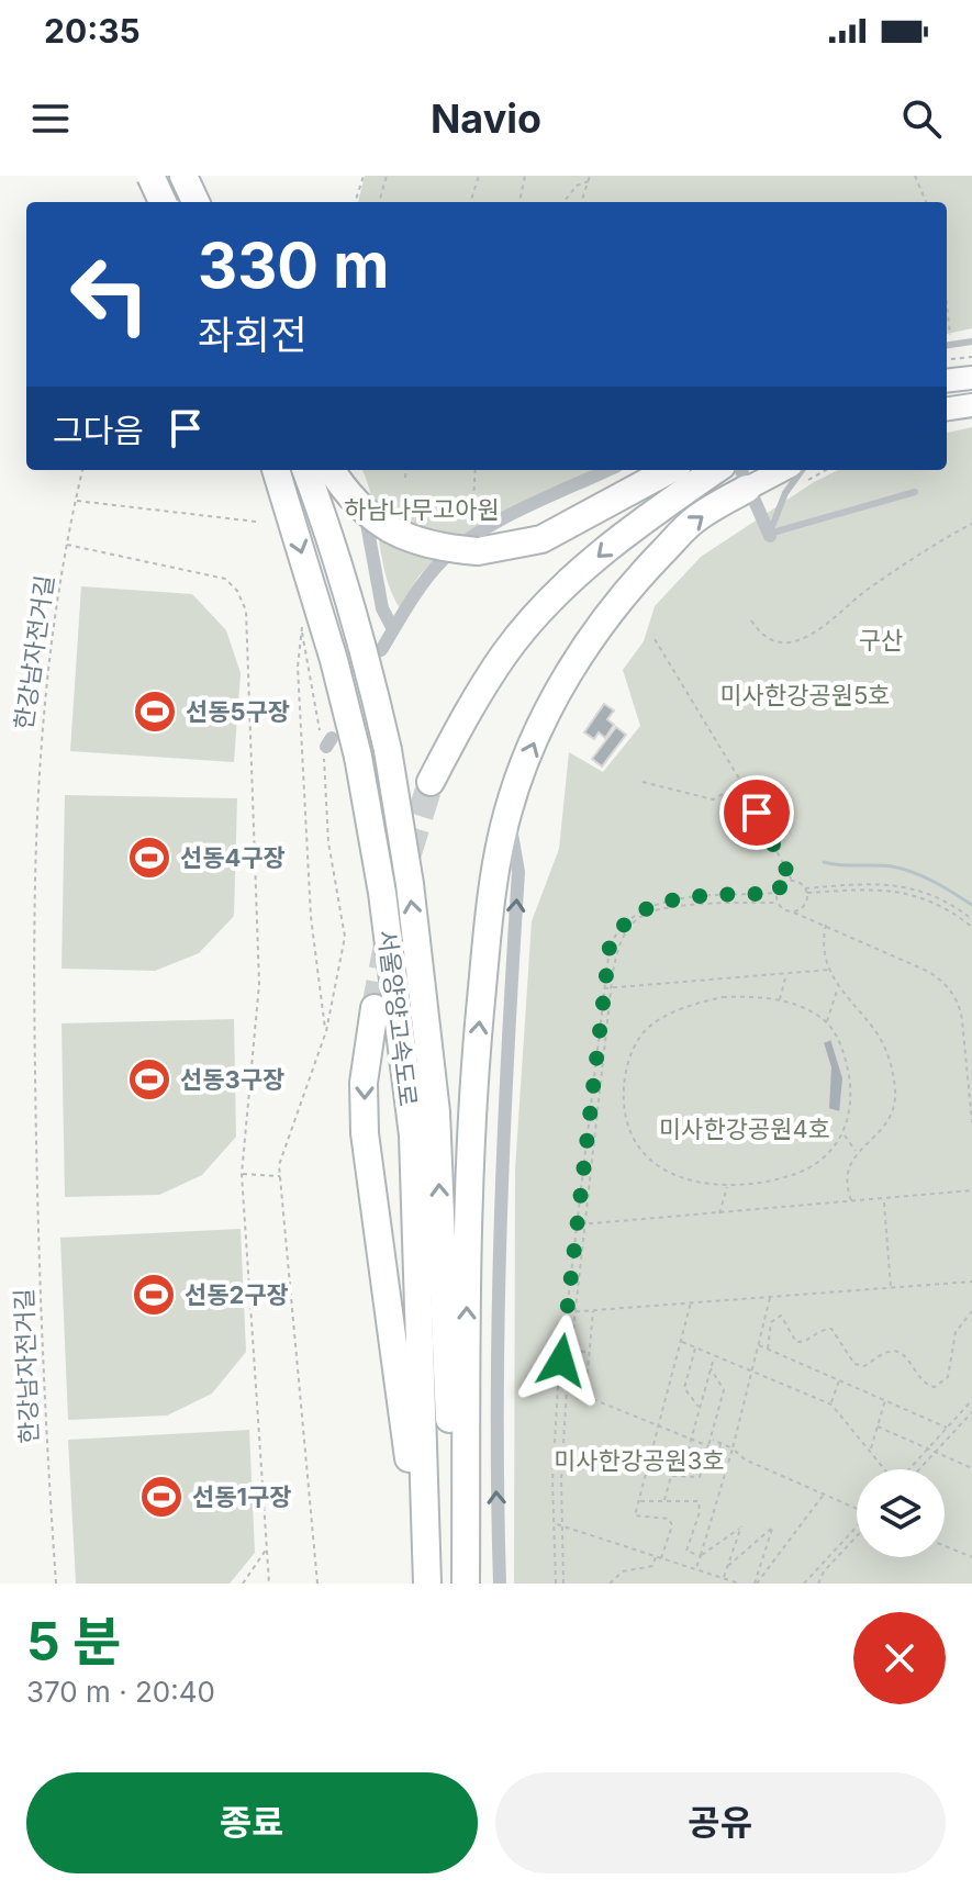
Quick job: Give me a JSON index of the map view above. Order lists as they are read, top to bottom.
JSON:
{
  "streets": {
    "highway": ["서울양양고속도로"],
    "path": ["한강남자전거길"]
  },
  "parks": [
    "하남나무고아원",
    "구산",
    "미사한강공원5호",
    "미사한강공원4호",
    "미사한강공원3호"
  ],
  "places": {
    "sports": [
      "선동5구장",
      "선동4구장",
      "선동3구장",
      "선동2구장",
      "선동1구장"
    ]
  },
  "page": {
    "status": "20:35",
    "header": "Navio",
    "turn": ["330 m", "좌회전"],
    "then": "그다음",
    "heading": ["5 분", "370 m · 20:40"],
    "buttons": ["종료", "공유"]
  }
}
